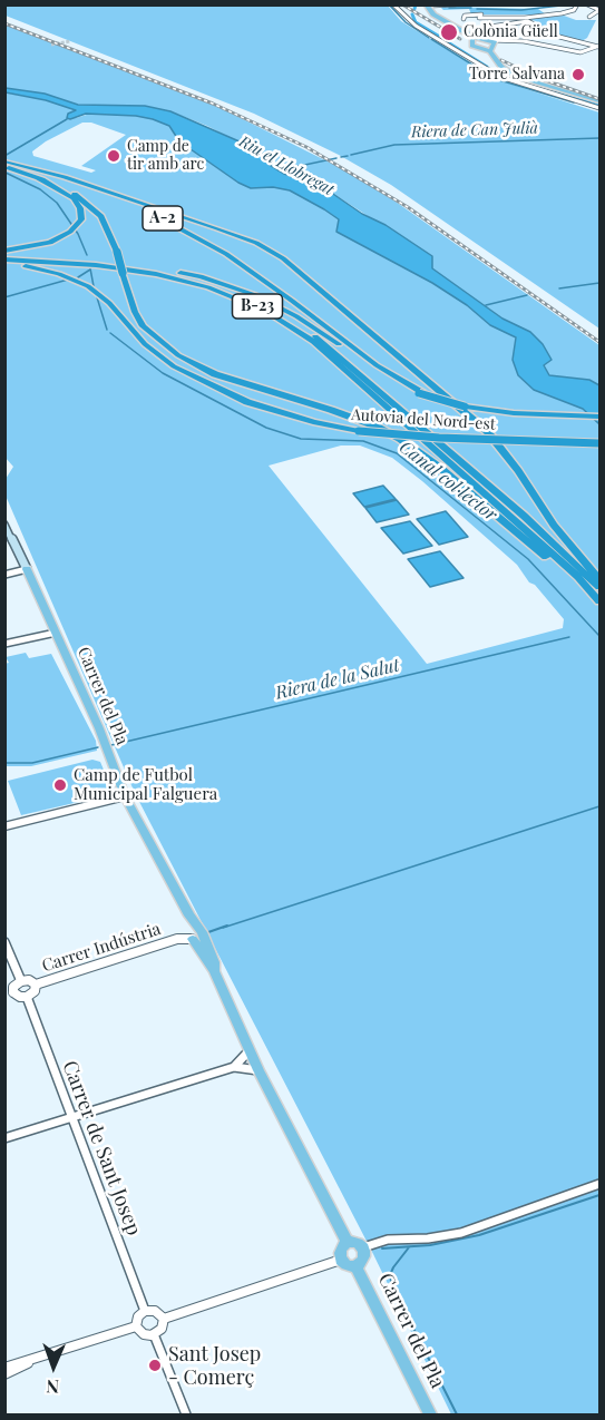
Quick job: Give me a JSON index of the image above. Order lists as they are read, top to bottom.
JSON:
{
  "streets": {
    "highway": ["A-2", "B-23", "Autovia del Nord-est"],
    "main road": ["Carrer del Pla"],
    "street": ["Carrer Indústria", "Carrer de Sant Josep"]
  },
  "crossings": [
    ["A-2", "B-23"],
    ["A-2", "Autovia del Nord-est"],
    ["Carrer del Pla", "Carrer Indústria"]
  ],
  "water": [
    "Riera de Can Julià",
    "Riu el Llobregat",
    "Canal col·lector",
    "Riera de la Salut"
  ],
  "places": [
    "Colònia Güell",
    "Torre Salvana",
    "Camp de tir amb arc",
    "Camp de Futbol Municipal Falguera",
    "Sant Josep - Comerç"
  ],
  "north": "bottom"
}
